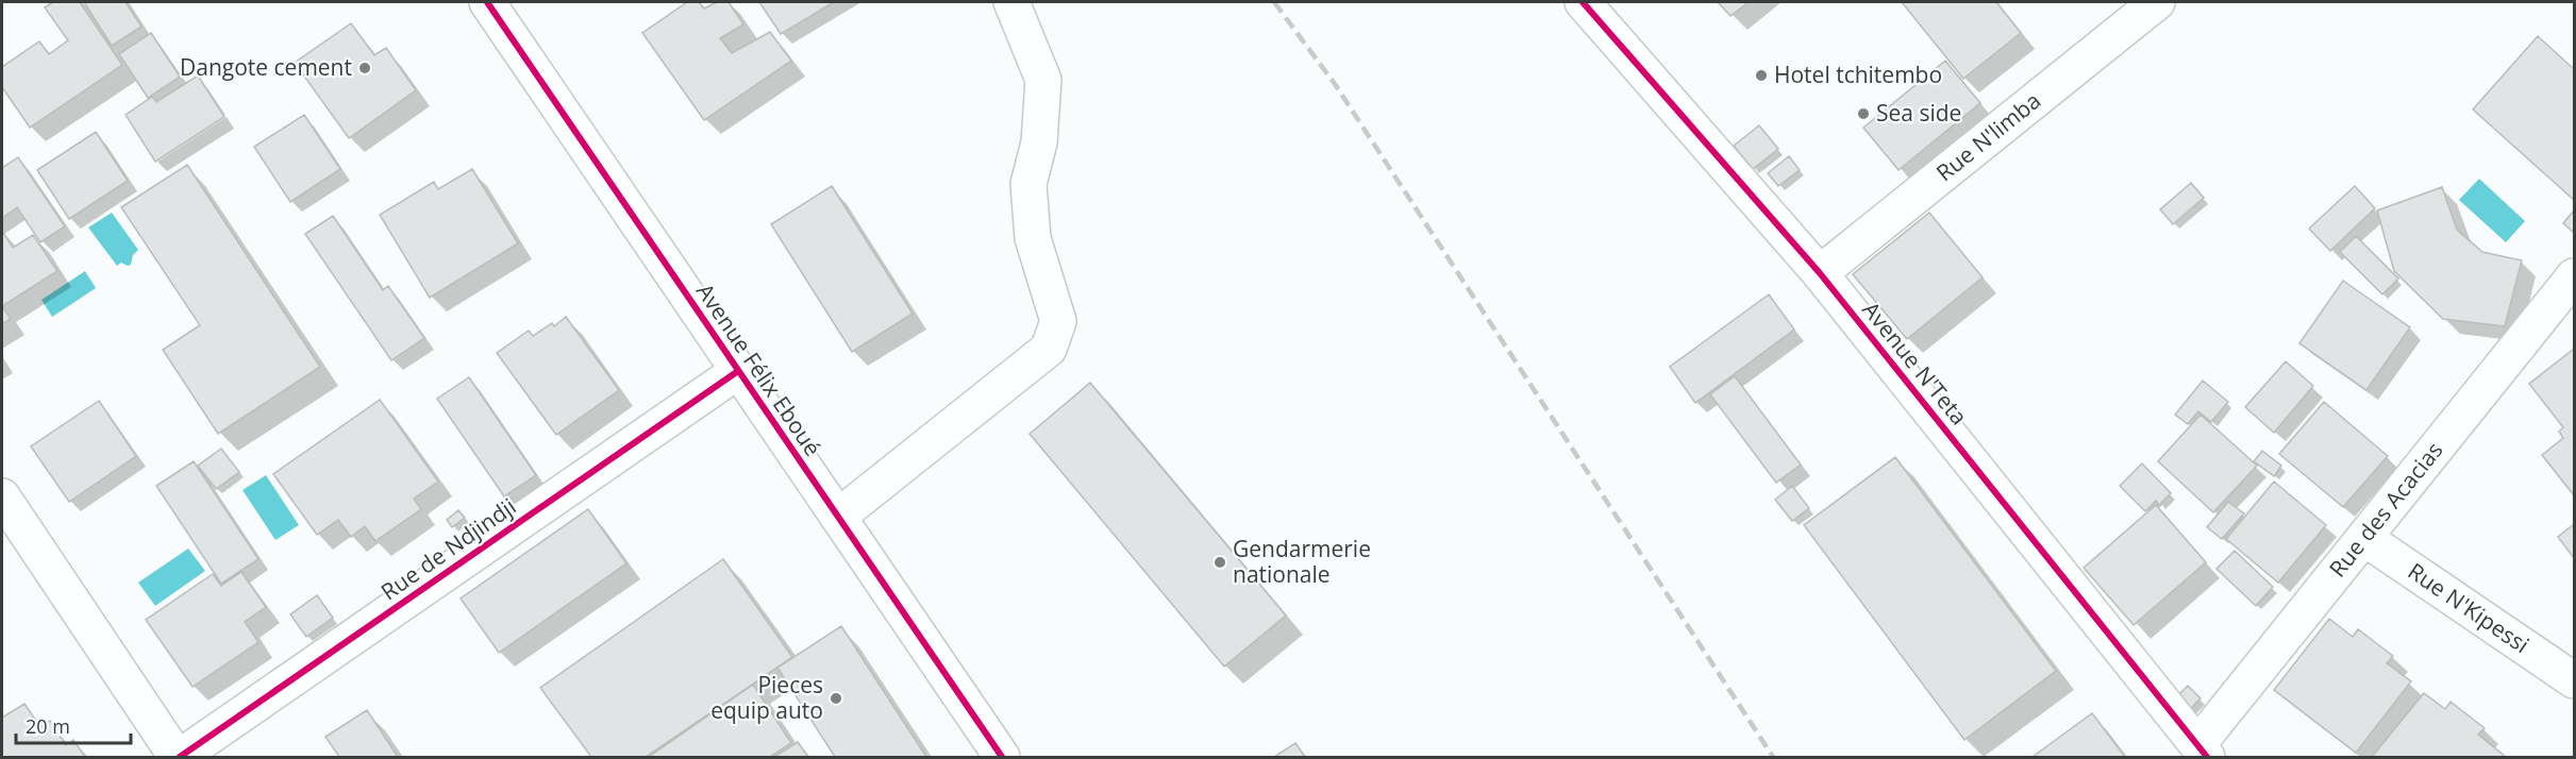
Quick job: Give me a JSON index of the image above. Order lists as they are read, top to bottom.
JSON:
{
  "streets": {
    "street": [
      "Rue N'limba",
      "Avenue N'Teta",
      "Avenue Félix Eboué",
      "Rue des Acacias",
      "Rue de Ndjindji",
      "Rue N'Kipessi"
    ]
  },
  "crossings": [
    ["Rue N'limba", "Avenue N'Teta"],
    ["Avenue N'Teta", "Rue des Acacias"],
    ["Avenue Félix Eboué", "Rue de Ndjindji"],
    ["Rue des Acacias", "Rue N'Kipessi"]
  ],
  "places": [
    "Dangote cement",
    "Hotel tchitembo",
    "Sea side",
    "Gendarmerie nationale",
    "Pieces equip auto"
  ],
  "scale_bar": "20 m"
}
